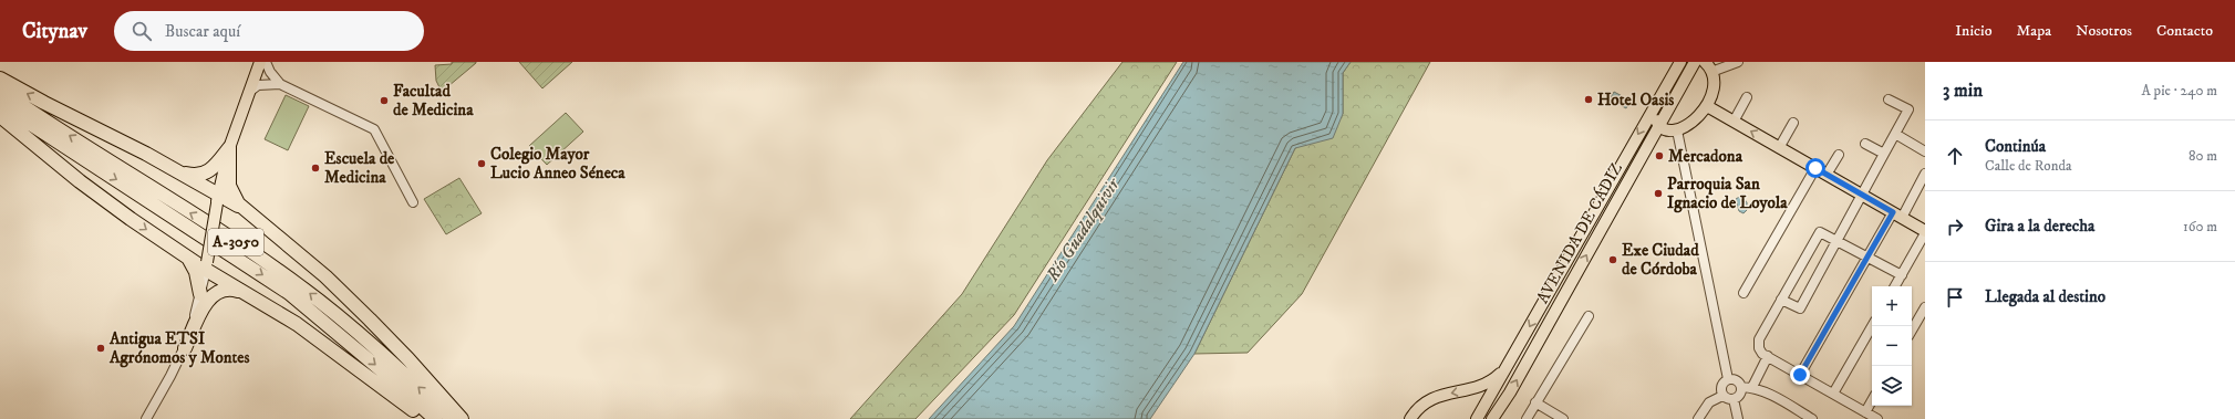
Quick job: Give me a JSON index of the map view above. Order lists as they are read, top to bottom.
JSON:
{
  "streets": {
    "highway": ["A-3050"],
    "main road": ["AVENIDA DE CÁDIZ"]
  },
  "water": ["Río Guadalquivir"],
  "places": [
    "Hotel Oasis",
    "Facultad de Medicina",
    "Mercadona",
    "Colegio Mayor Lucio Anneo Séneca",
    "Escuela de Medicina",
    "Parroquia San Ignacio de Loyola",
    "Exe Ciudad de Córdoba",
    "Antigua ETSI Agrónomos y Montes"
  ],
  "page": {
    "header": "Citynav",
    "search": "Buscar aquí",
    "nav": [
      "Inicio",
      "Mapa",
      "Nosotros",
      "Contacto"
    ],
    "heading": ["3 min", "A pie · 240 m"],
    "list": [
      ["Continúa", "Calle de Ronda", "80 m"],
      ["Gira a la derecha", "160 m"],
      "Llegada al destino"
    ],
    "map_buttons": ["+", "−"]
  }
}
